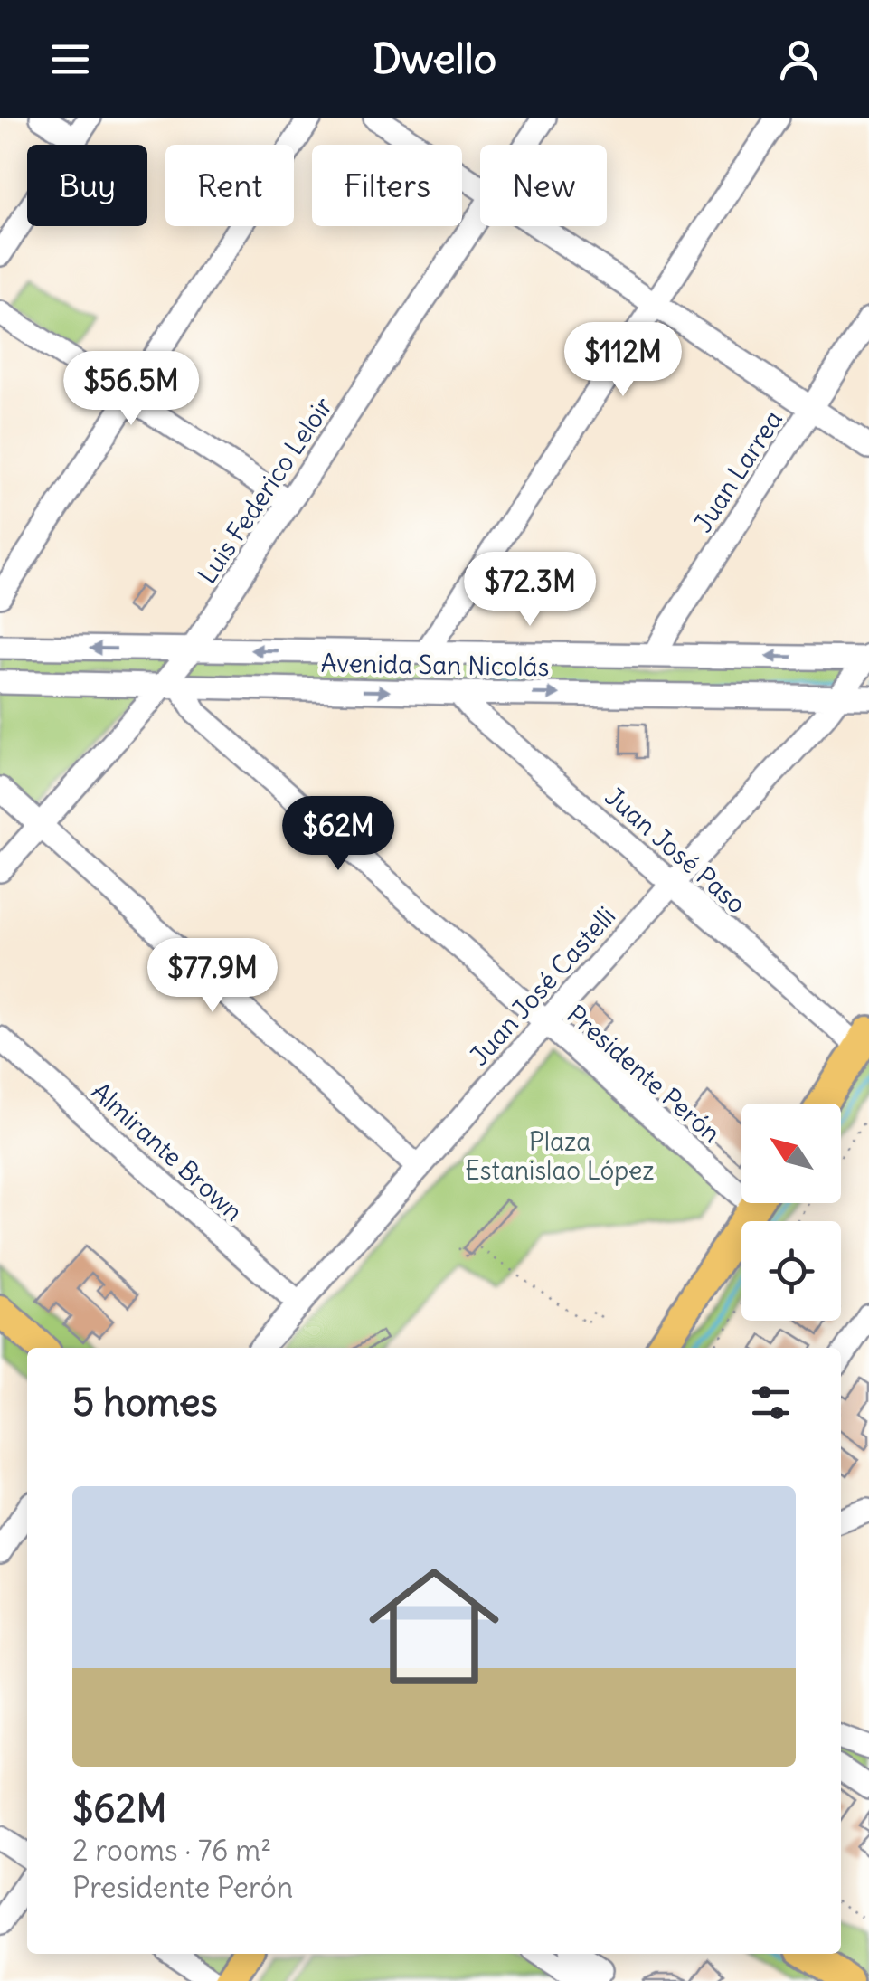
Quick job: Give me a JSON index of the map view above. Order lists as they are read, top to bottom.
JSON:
{
  "streets": {
    "street": [
      "Juan Larrea",
      "Luis Federico Leloir",
      "Avenida San Nicolás",
      "Juan José Paso",
      "Juan José Castelli",
      "Presidente Perón",
      "Almirante Brown"
    ]
  },
  "crossings": [
    ["Juan Larrea", "Avenida San Nicolás"],
    ["Luis Federico Leloir", "Avenida San Nicolás"],
    ["Luis Federico Leloir", "Presidente Perón"],
    ["Avenida San Nicolás", "Juan José Paso"],
    ["Avenida San Nicolás", "Juan José Castelli"],
    ["Avenida San Nicolás", "Presidente Perón"],
    ["Juan José Paso", "Juan José Castelli"],
    ["Juan José Castelli", "Presidente Perón"],
    ["Juan José Castelli", "Almirante Brown"]
  ],
  "parks": ["Plaza Estanislao López"],
  "north": "top left",
  "page": {
    "header": "Dwello",
    "chip": [
      "Buy",
      "Rent",
      "Filters",
      "New"
    ],
    "price": [
      "$112M",
      "$56.5M",
      "$72.3M",
      "$62M",
      "$77.9M"
    ],
    "heading": "5 homes",
    "list": [
      {
        "name": "$62M",
        "note": "2 rooms · 76 m² · Presidente Perón"
      }
    ]
  }
}
